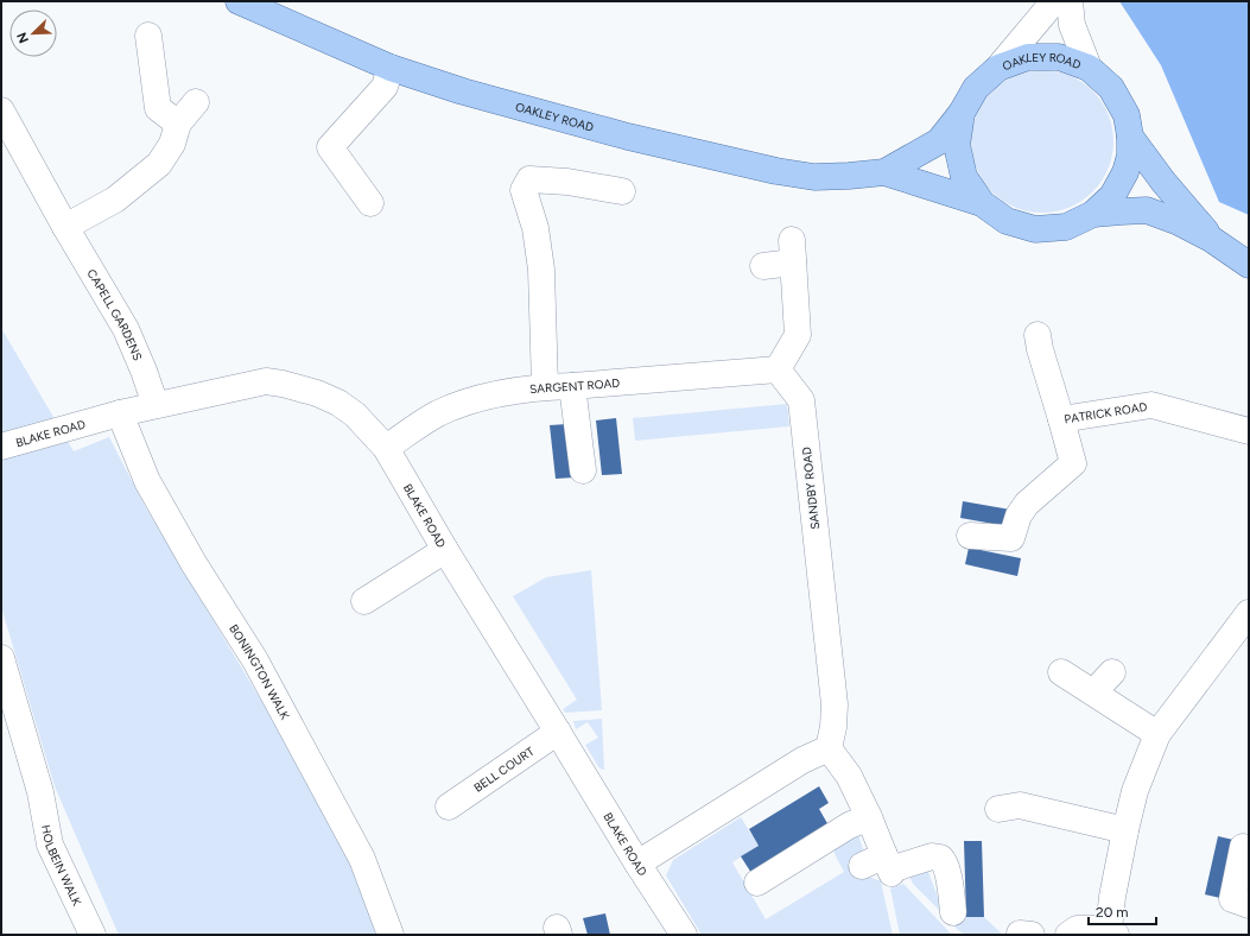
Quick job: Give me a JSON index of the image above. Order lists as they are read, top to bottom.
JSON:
{
  "streets": {
    "main road": ["OAKLEY ROAD"],
    "street": [
      "CAPELL GARDENS",
      "SARGENT ROAD",
      "PATRICK ROAD",
      "BLAKE ROAD",
      "SANDBY ROAD",
      "BONINGTON WALK",
      "BELL COURT",
      "HOLBEIN WALK"
    ]
  },
  "crossings": [
    ["CAPELL GARDENS", "BLAKE ROAD"],
    ["SARGENT ROAD", "BLAKE ROAD"],
    ["SARGENT ROAD", "SANDBY ROAD"],
    ["BLAKE ROAD", "BONINGTON WALK"],
    ["BLAKE ROAD", "BELL COURT"]
  ],
  "scale_bar": "20 m",
  "north": "bottom left"
}
